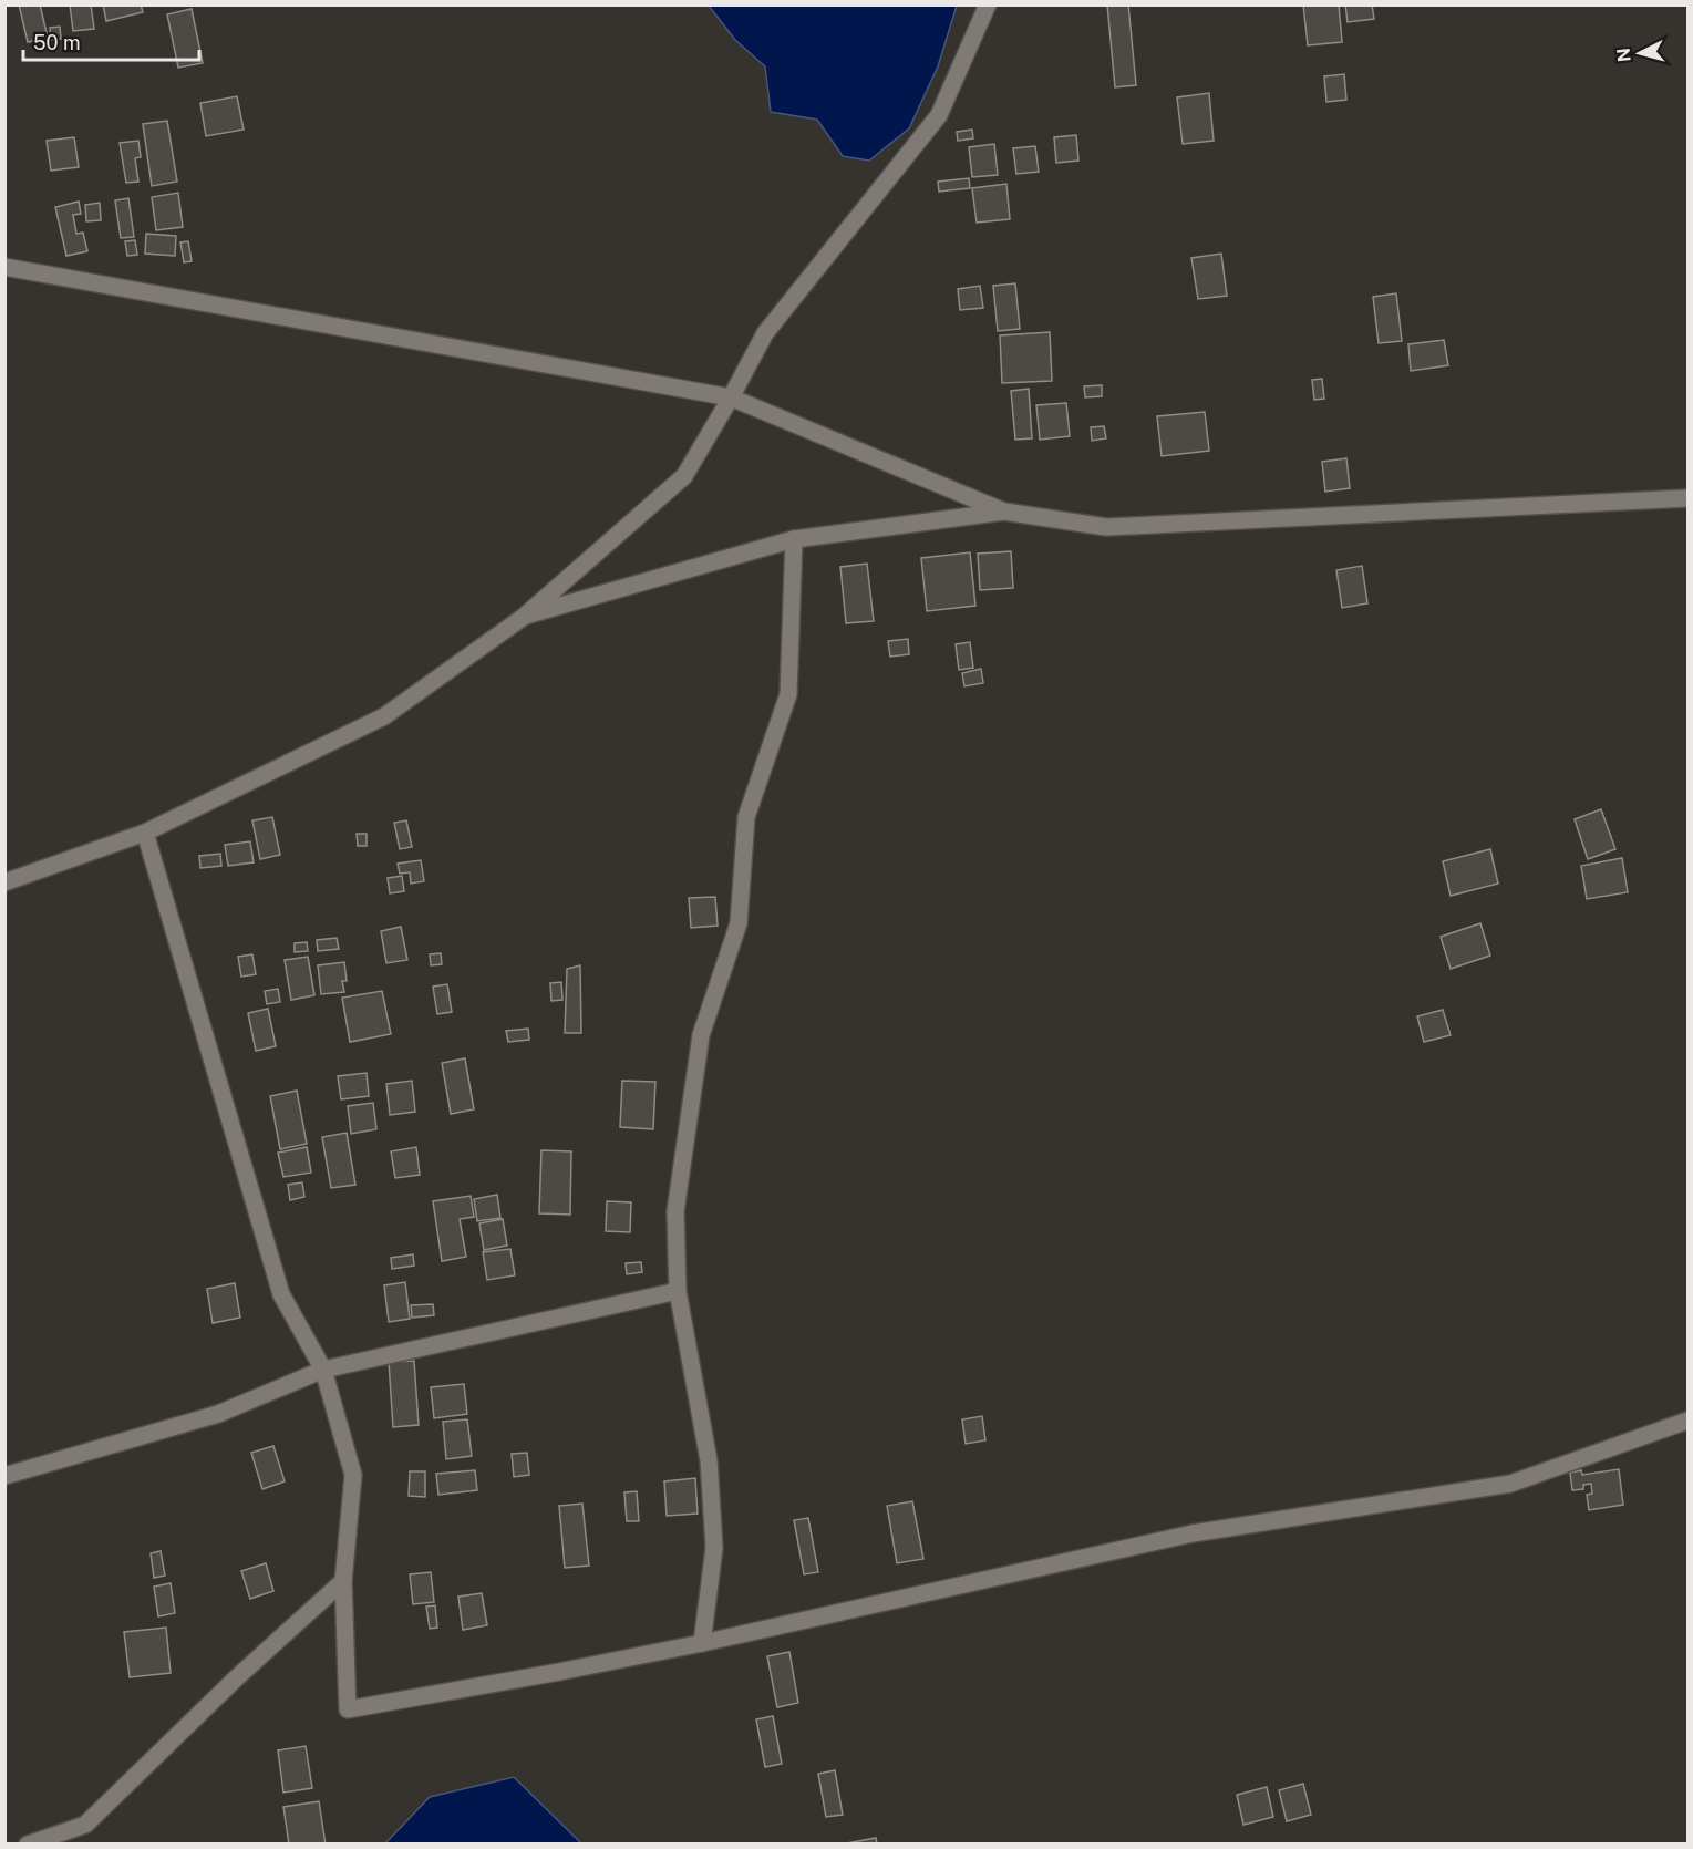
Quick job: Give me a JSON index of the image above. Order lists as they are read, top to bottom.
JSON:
{
  "scale_bar": "50 m",
  "north": "left"
}
